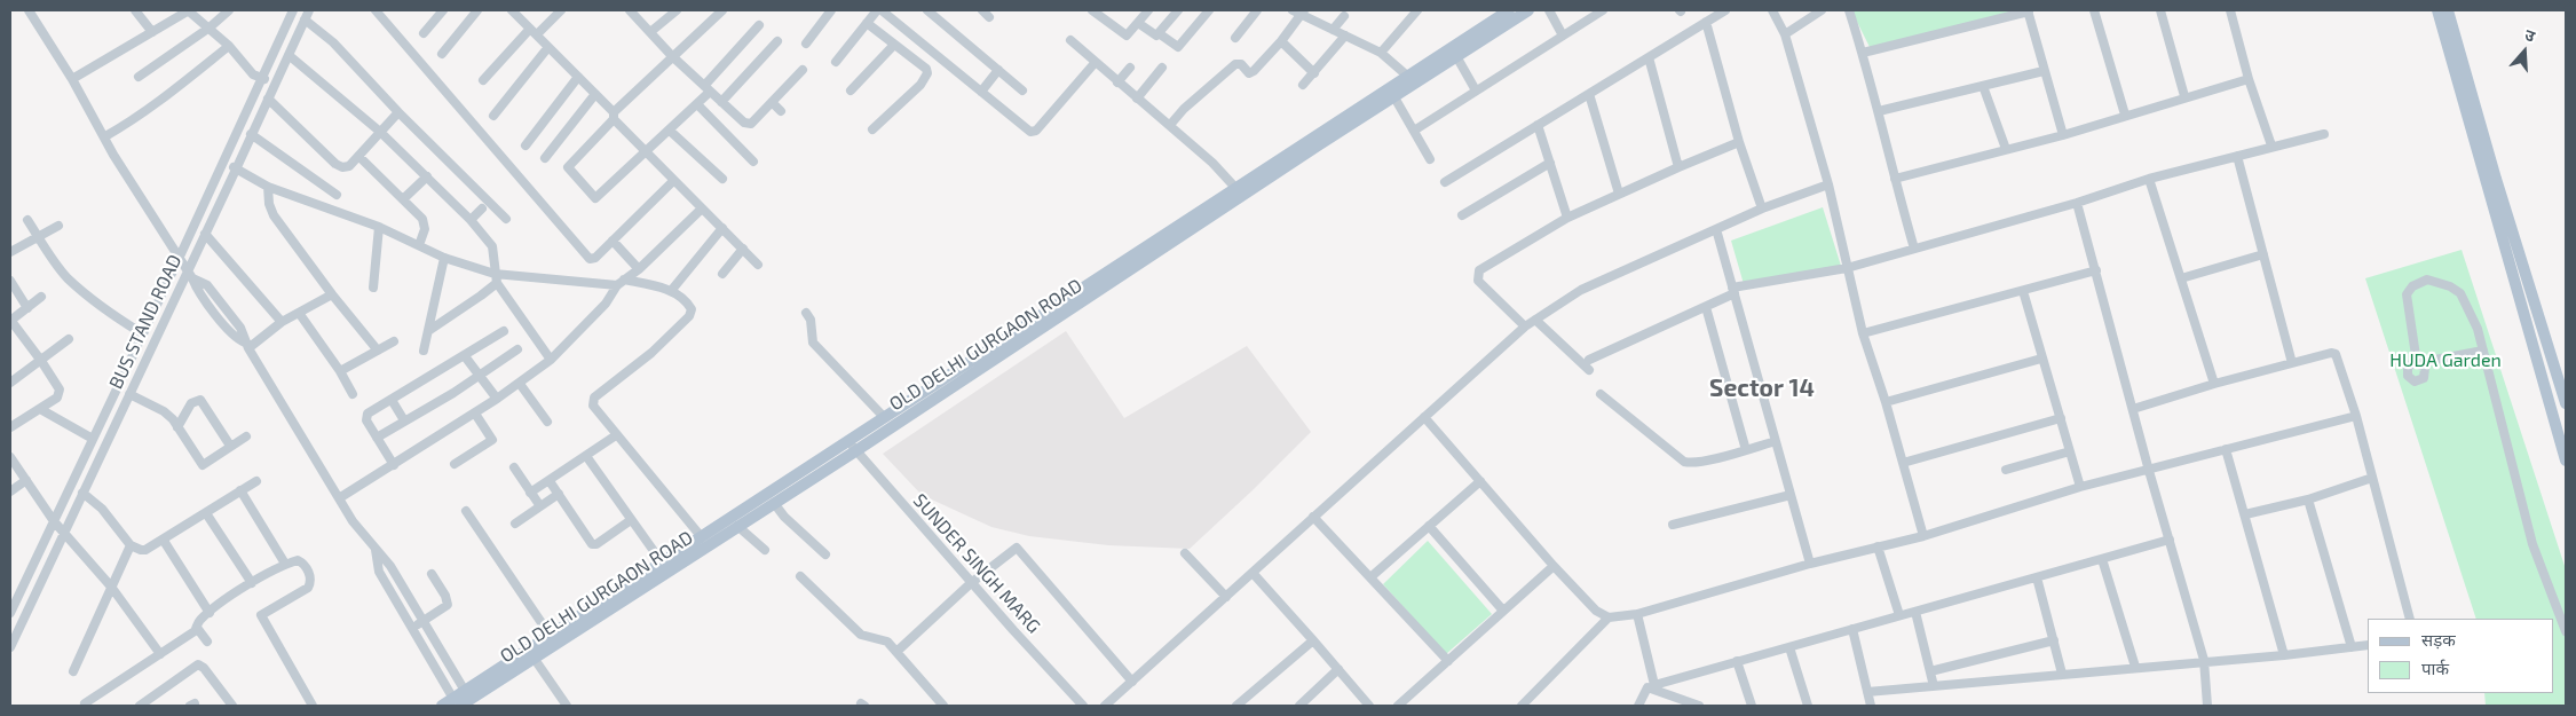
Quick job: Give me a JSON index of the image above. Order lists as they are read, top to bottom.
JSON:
{
  "streets": {
    "main road": ["OLD DELHI GURGAON ROAD"],
    "street": ["BUS STAND ROAD", "SUNDER SINGH MARG"]
  },
  "crossings": [
    ["OLD DELHI GURGAON ROAD", "SUNDER SINGH MARG"]
  ],
  "districts": ["Sector 14"],
  "parks": ["HUDA Garden"],
  "legend": ["सड़क", "पार्क"],
  "north": "top"
}
